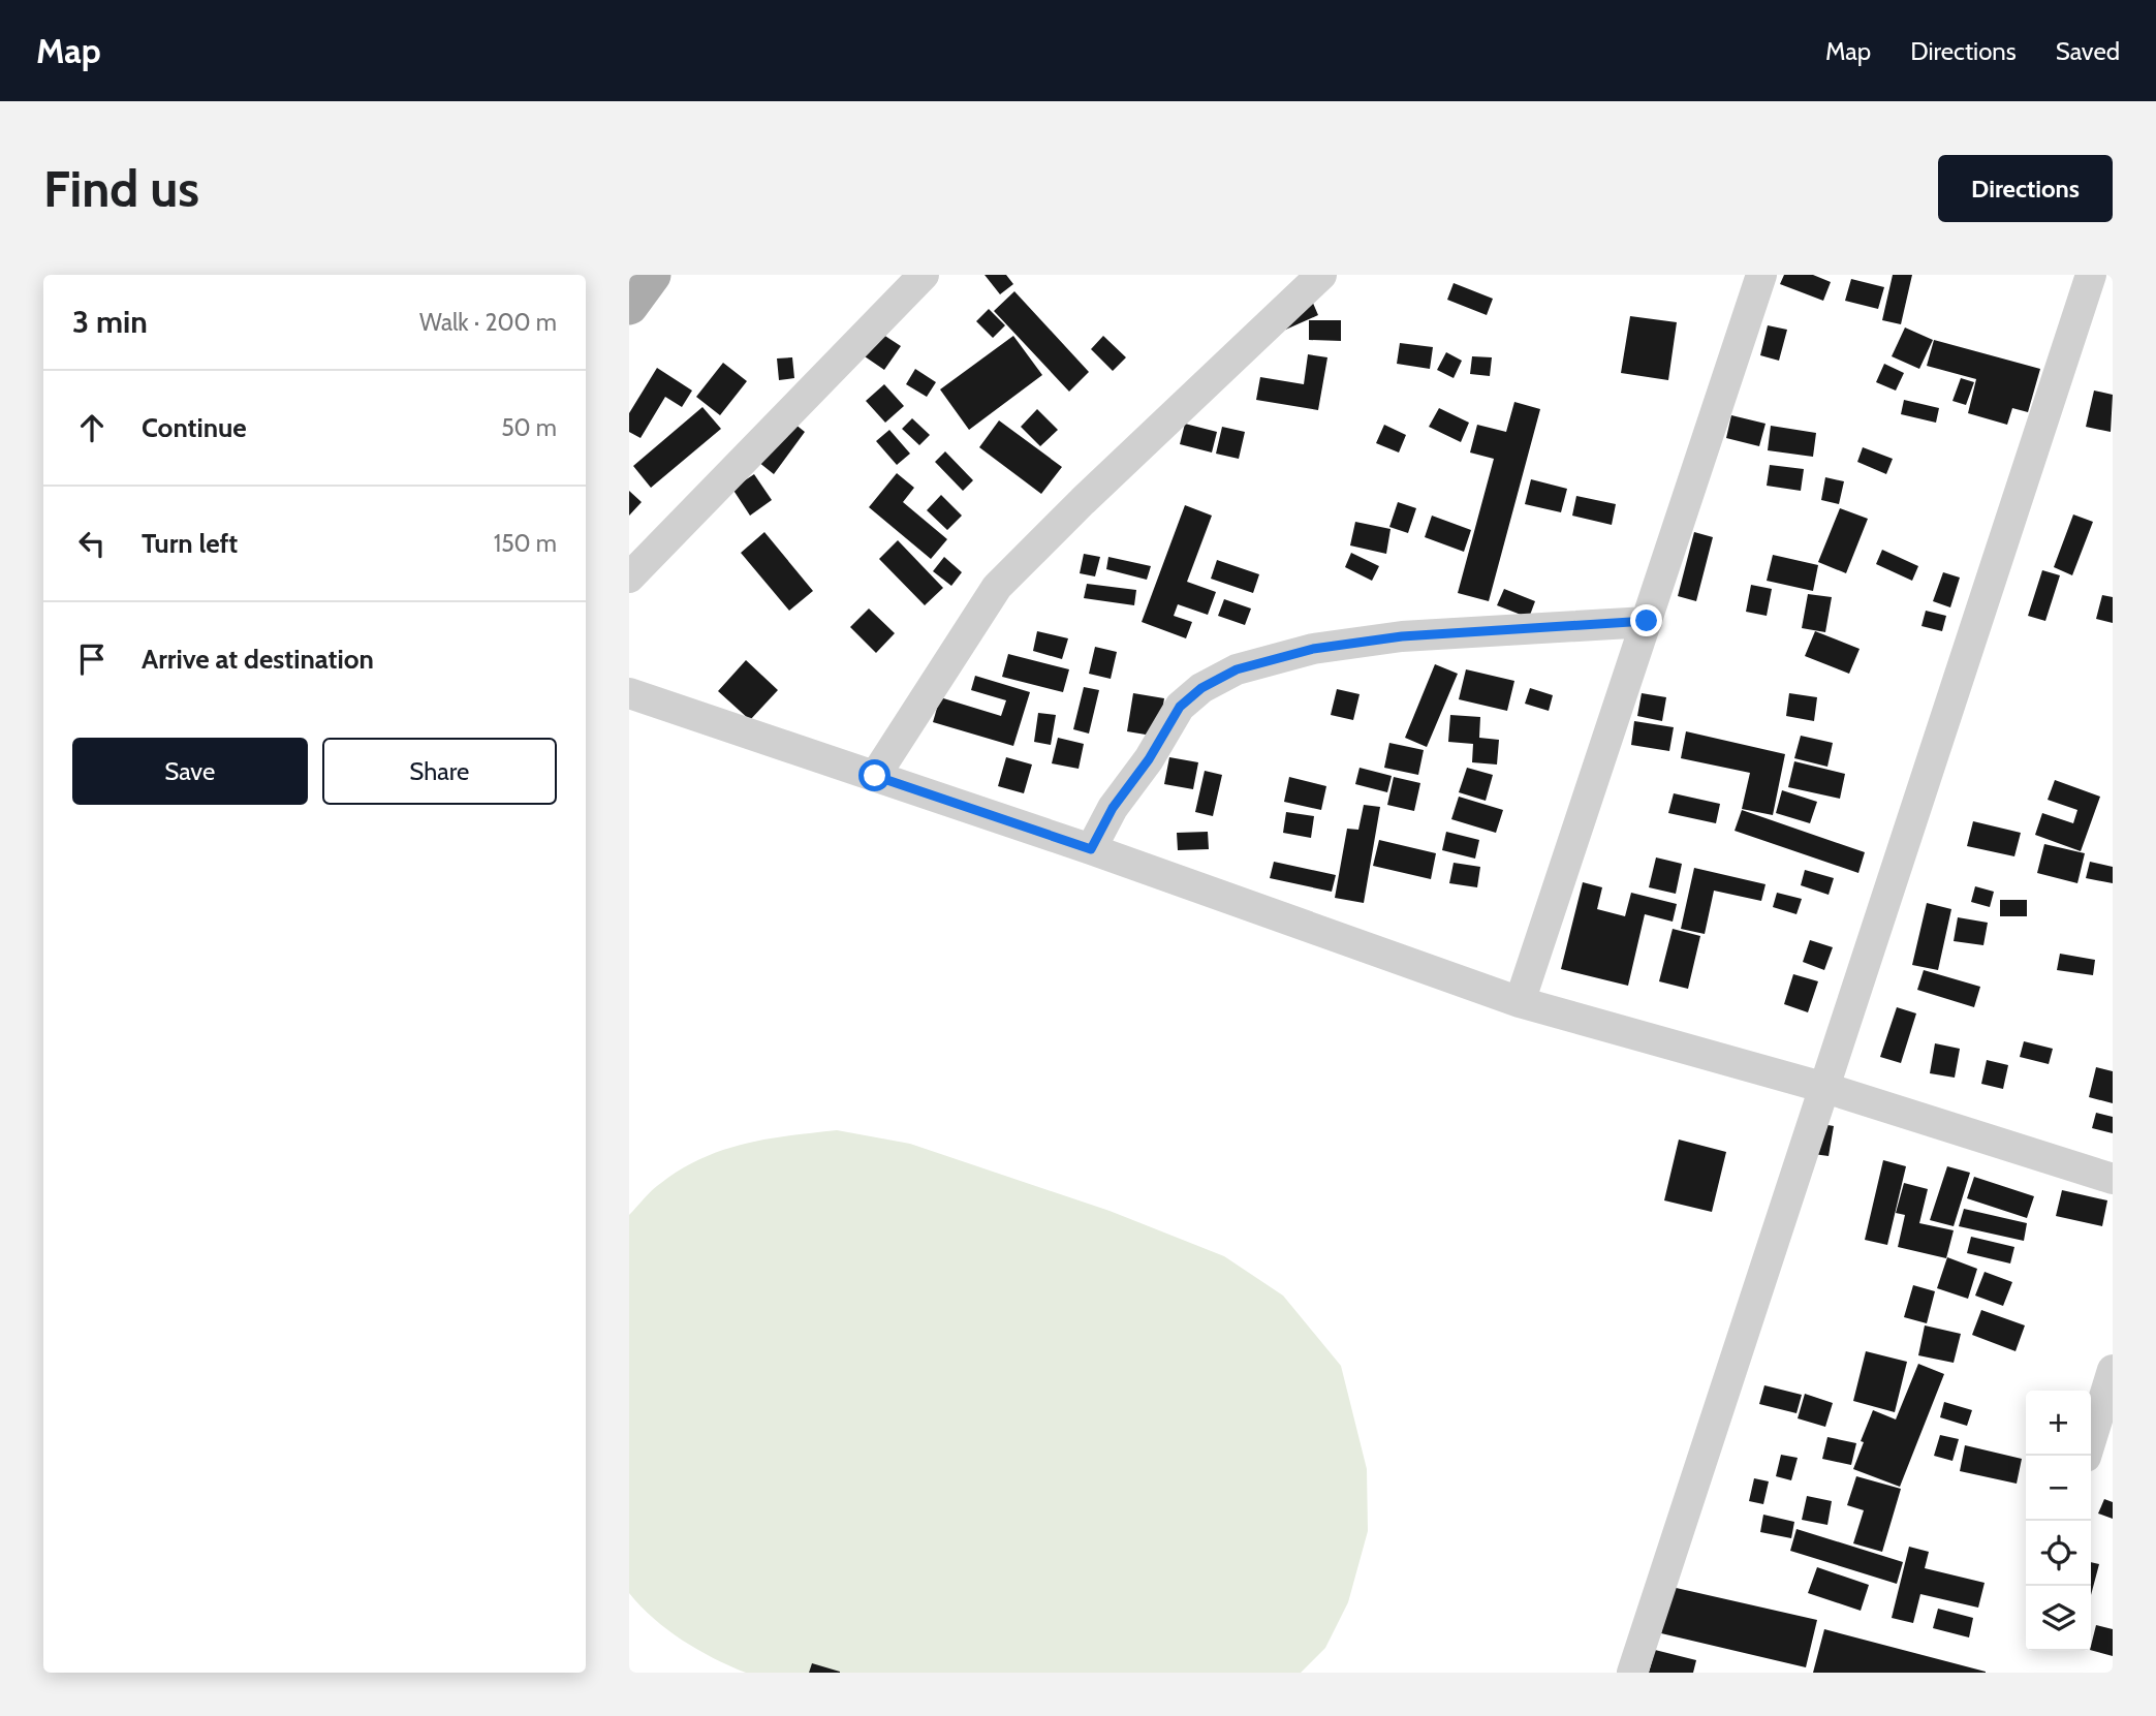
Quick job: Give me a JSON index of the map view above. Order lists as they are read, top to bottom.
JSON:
{
  "page": {
    "header": "Map",
    "nav": ["Map", "Directions", "Saved"],
    "buttons": [
      "Directions",
      ["Save", "Share"]
    ],
    "title": "Find us",
    "heading": ["3 min", "Walk · 200 m"],
    "list": [
      ["Continue", "50 m"],
      ["Turn left", "150 m"],
      "Arrive at destination"
    ],
    "map_buttons": ["+", "−"]
  }
}
